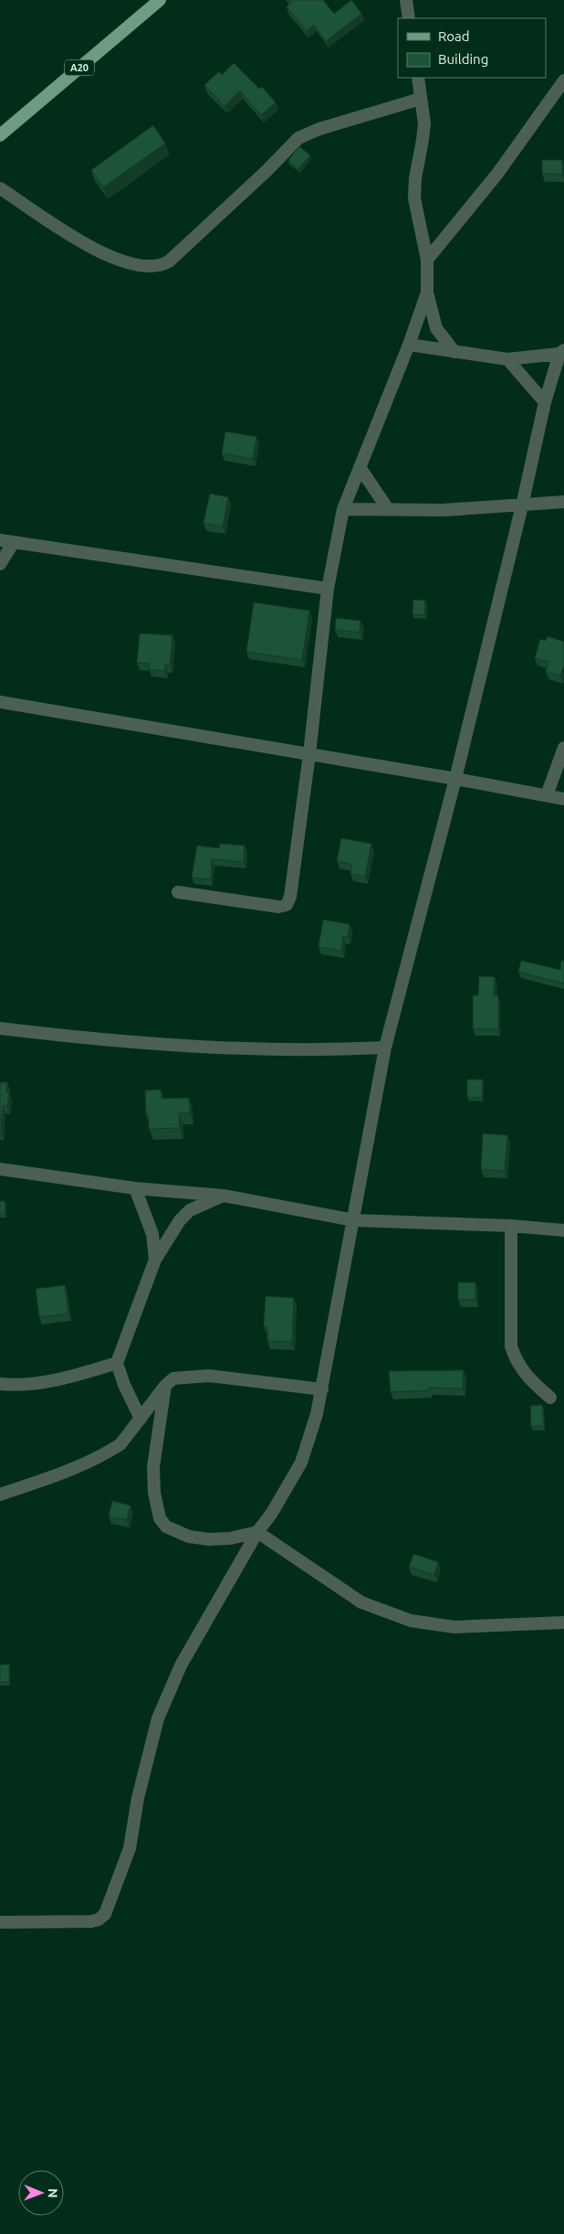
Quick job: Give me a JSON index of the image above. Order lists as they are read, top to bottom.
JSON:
{
  "streets": {
    "main road": ["A20"]
  },
  "legend": ["Road", "Building"],
  "north": "right"
}
